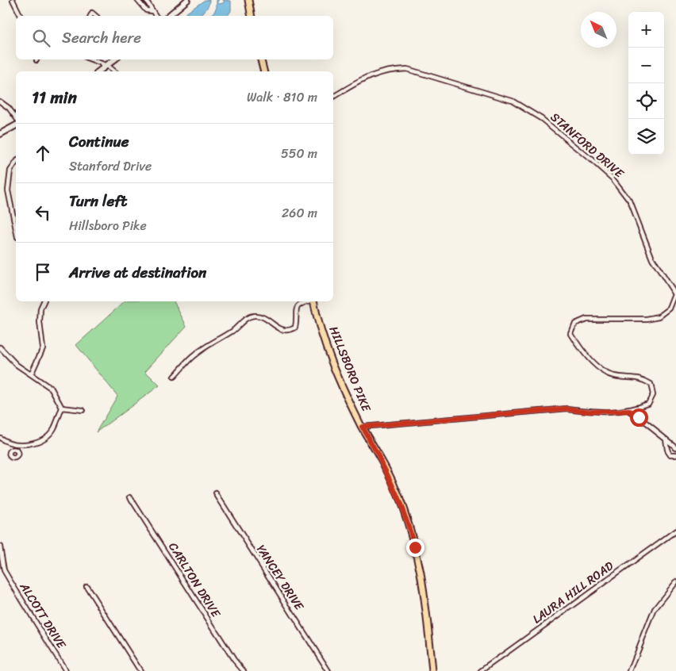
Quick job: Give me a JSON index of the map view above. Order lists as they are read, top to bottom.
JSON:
{
  "streets": {
    "main road": ["HILLSBORO PIKE"],
    "street": [
      "STANFORD DRIVE",
      "YANCEY DRIVE",
      "CARLTON DRIVE",
      "LAURA HILL ROAD",
      "ALCOTT DRIVE"
    ]
  },
  "crossings": [
    ["STANFORD DRIVE", "HILLSBORO PIKE"]
  ],
  "north": "top left",
  "page": {
    "map_buttons": ["+", "−"],
    "search": "Search here",
    "heading": ["11 min", "Walk · 810 m"],
    "list": [
      ["Continue", "Stanford Drive", "550 m"],
      ["Turn left", "Hillsboro Pike", "260 m"],
      "Arrive at destination"
    ]
  }
}
